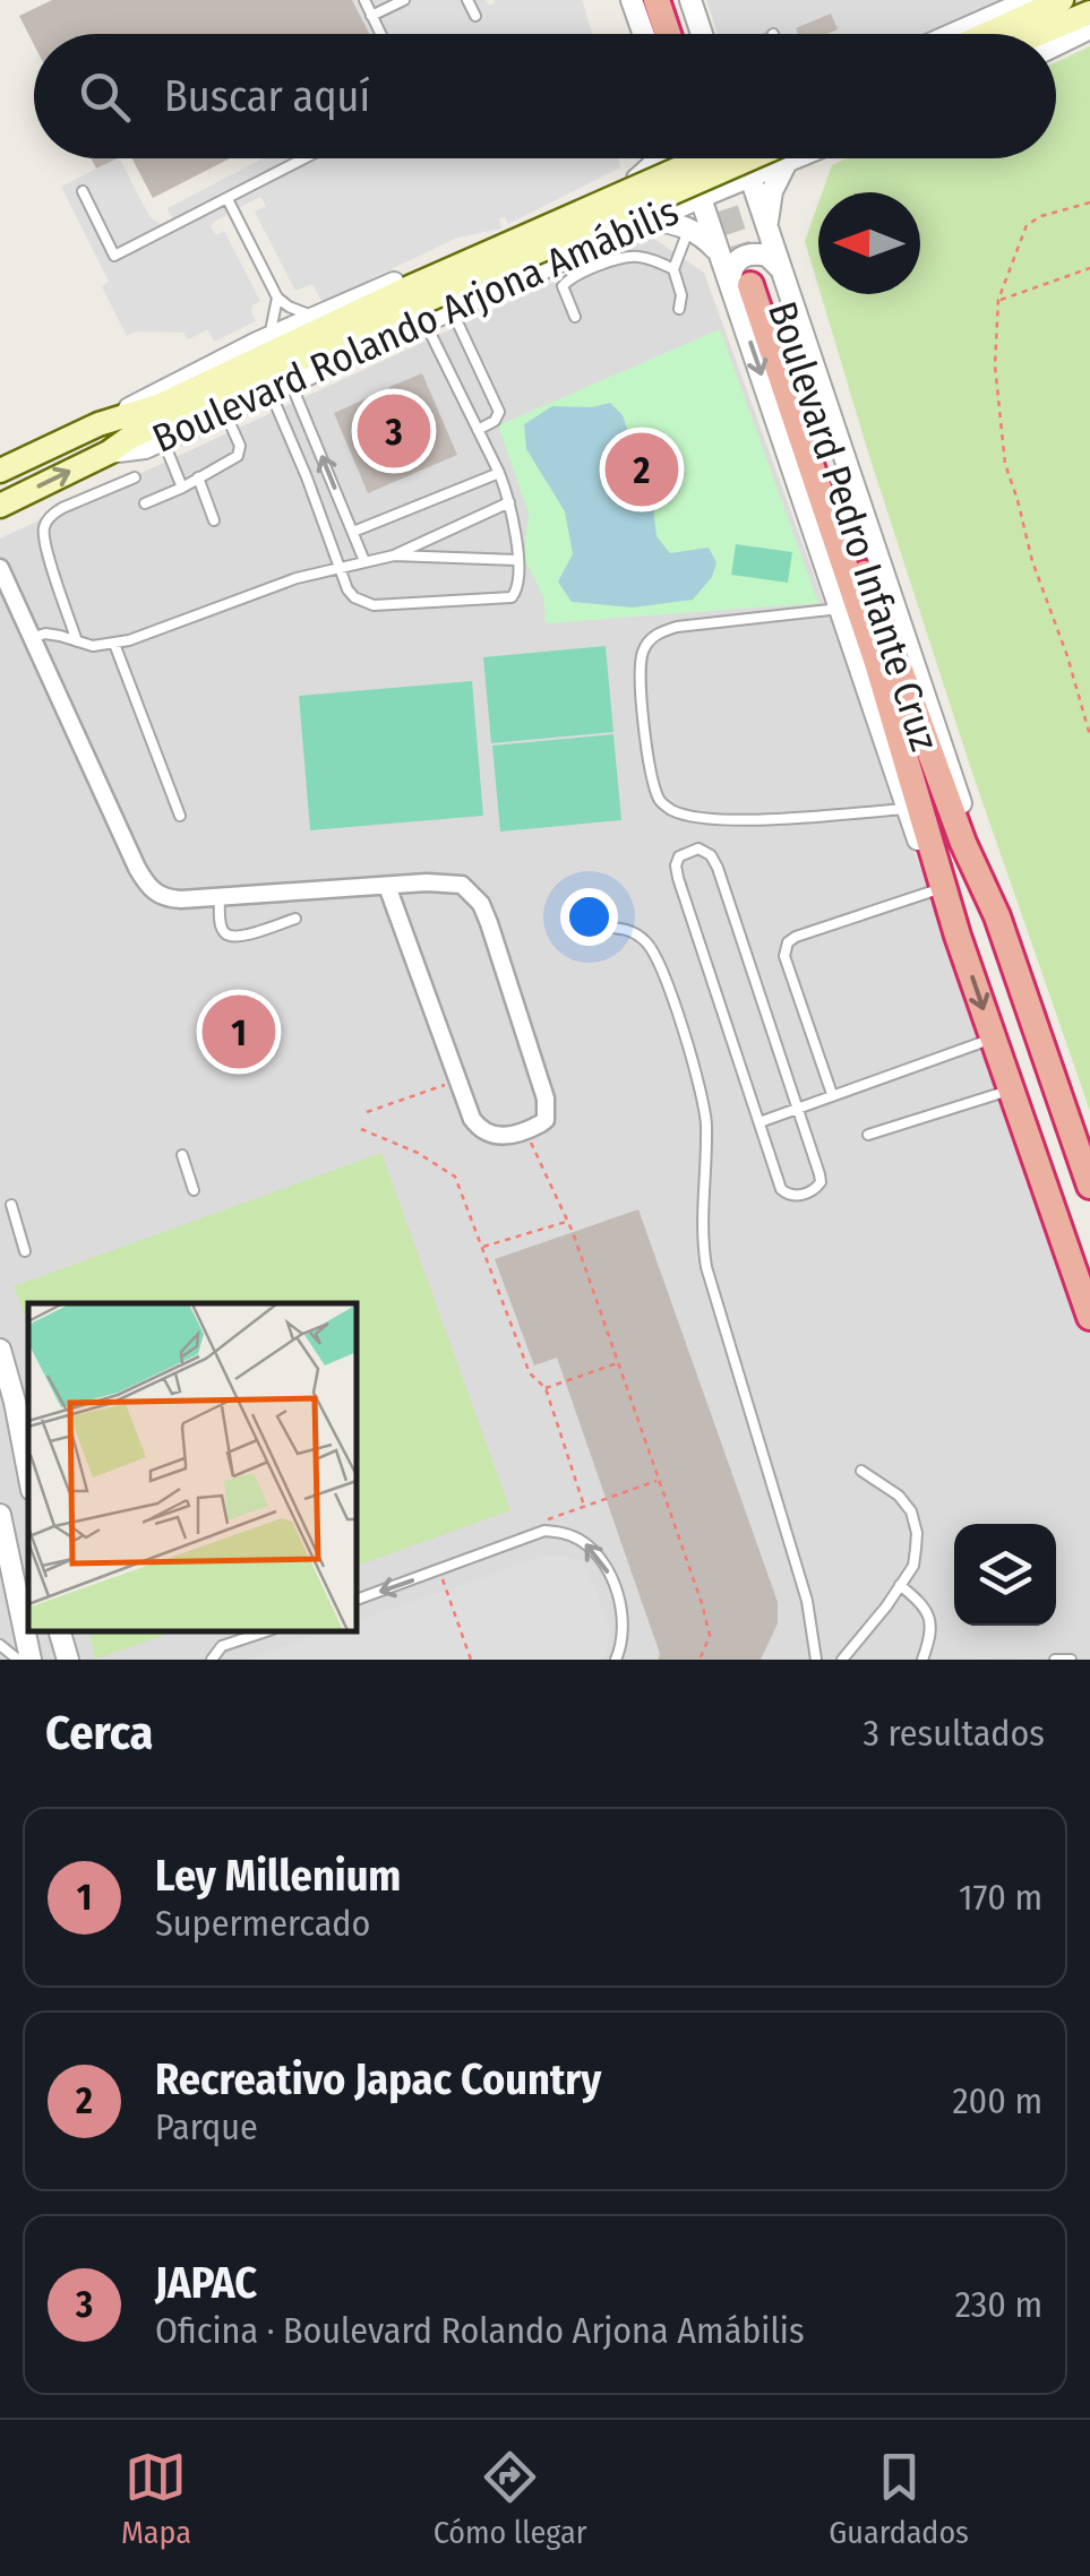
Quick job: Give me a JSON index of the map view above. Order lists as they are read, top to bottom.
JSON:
{
  "streets": {
    "highway": ["Boulevard Pedro Infante Cruz"],
    "main road": ["Boulevard Rolando Arjona Amábilis"]
  },
  "crossings": [
    ["Boulevard Rolando Arjona Amábilis", "Boulevard Pedro Infante Cruz"]
  ],
  "north": "left",
  "page": {
    "search": "Buscar aquí",
    "pins": ["3", "2", "1"],
    "heading": ["Cerca", "3 resultados"],
    "list": [
      {
        "mark": "1",
        "name": "Ley Millenium",
        "note": "Supermercado",
        "value": "170 m"
      },
      {
        "mark": "2",
        "name": "Recreativo Japac Country",
        "note": "Parque",
        "value": "200 m"
      },
      {
        "mark": "3",
        "name": "JAPAC",
        "note": "Oficina · Boulevard Rolando Arjona Amábilis",
        "value": "230 m"
      }
    ],
    "nav": ["Mapa", "Cómo llegar", "Guardados"]
  }
}
